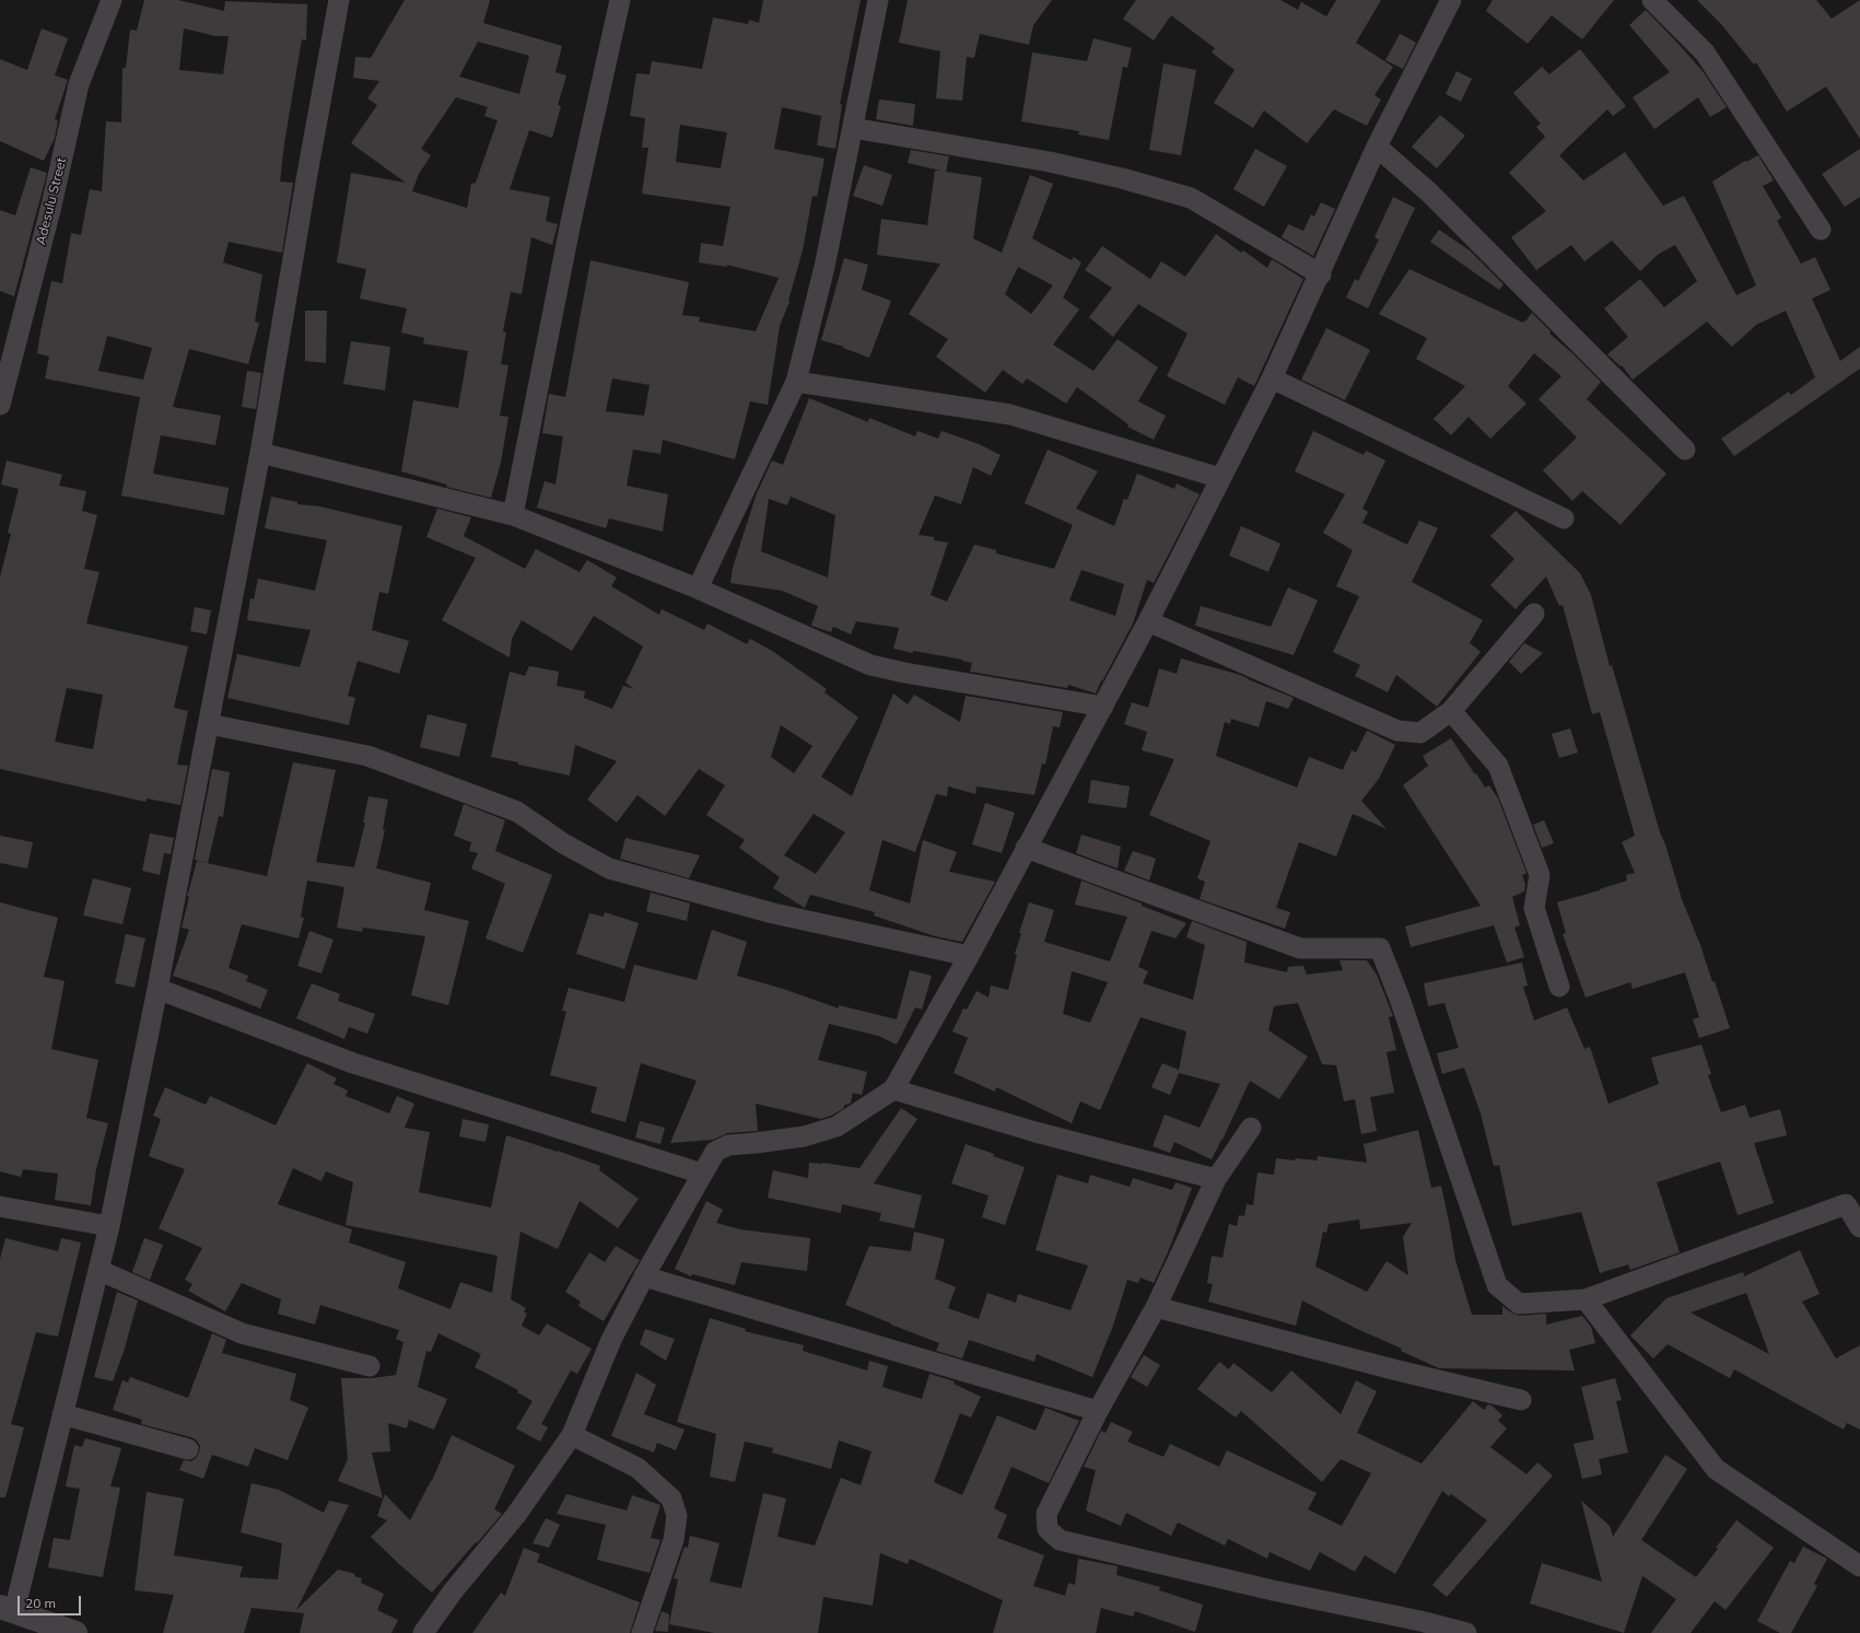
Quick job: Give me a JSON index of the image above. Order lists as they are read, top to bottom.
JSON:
{
  "streets": {
    "street": ["Adesulu Street"]
  },
  "scale_bar": "20 m"
}
